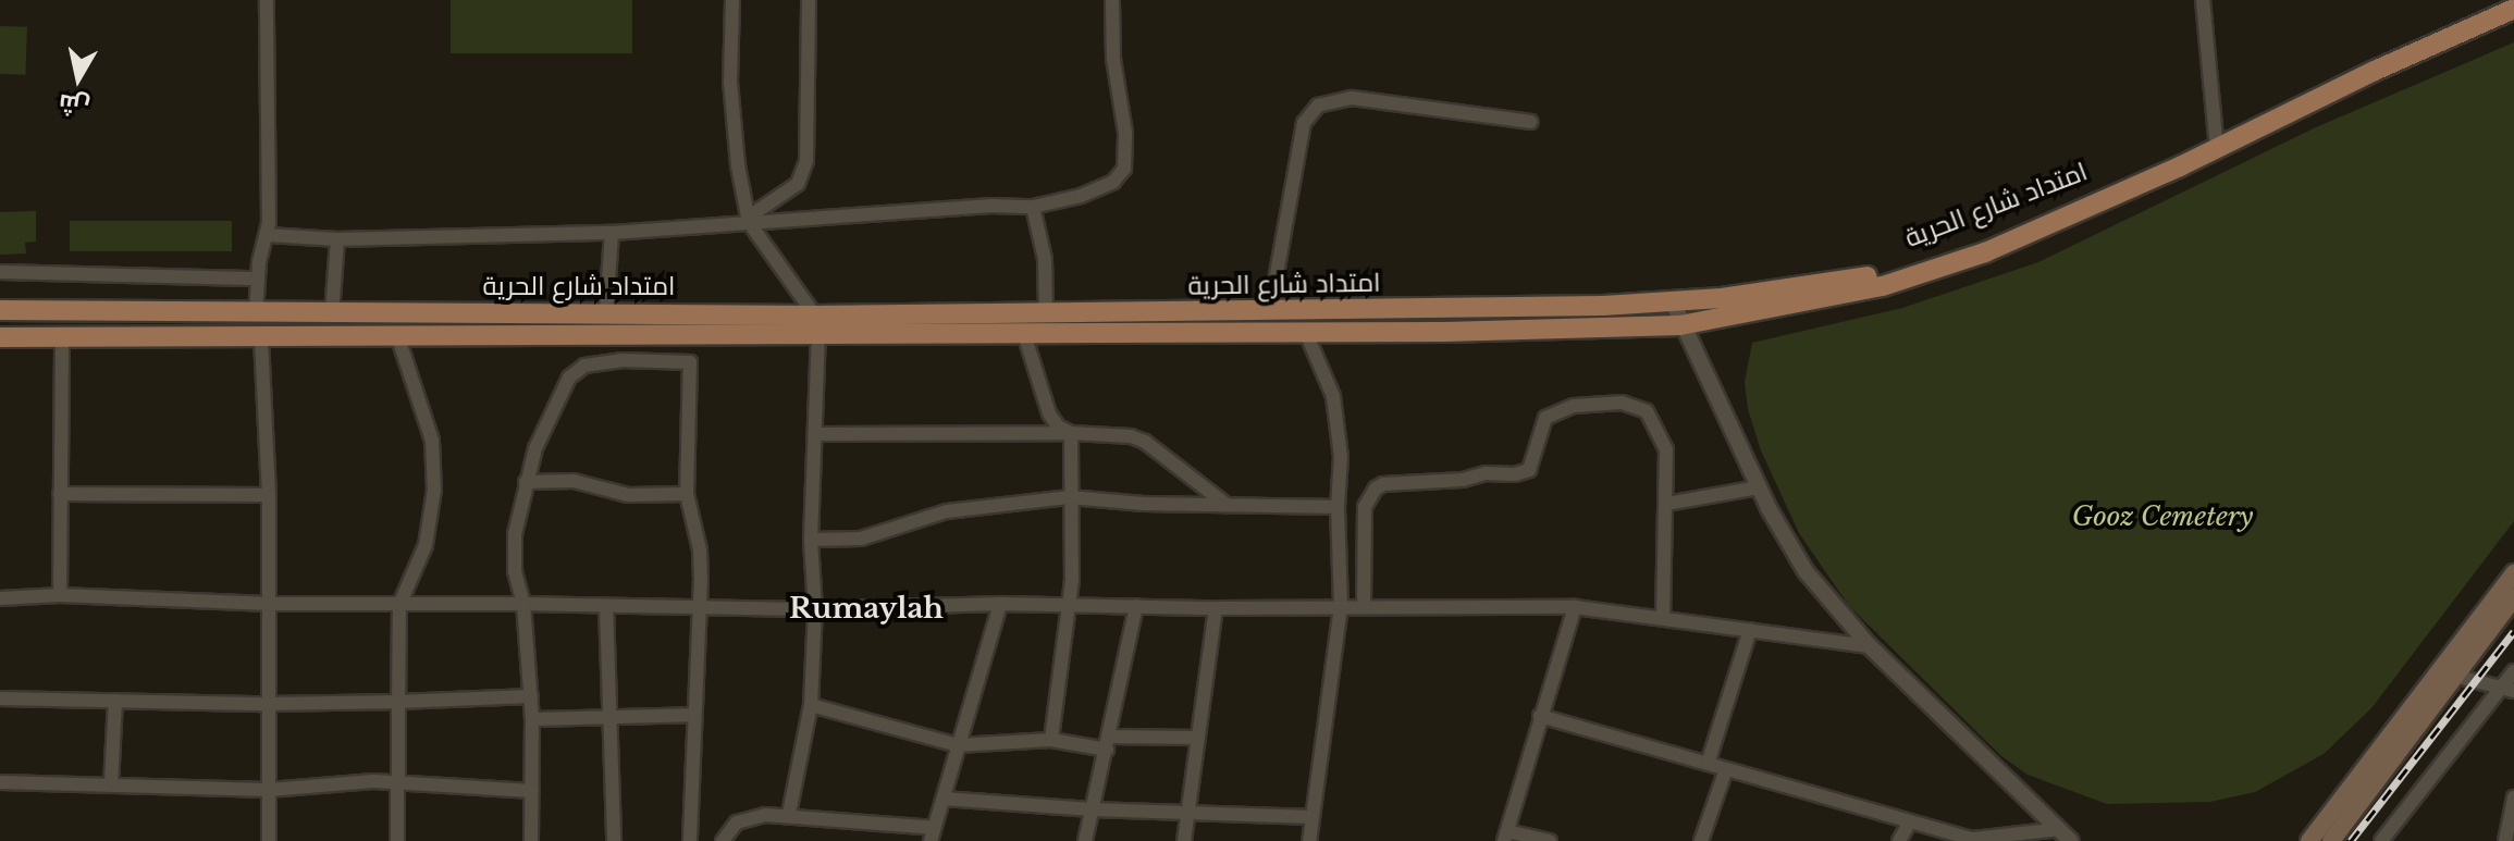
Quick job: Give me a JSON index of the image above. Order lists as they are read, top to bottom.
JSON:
{
  "streets": {
    "main road": ["امتداد شارع الحرية"]
  },
  "districts": ["Rumaylah"],
  "parks": ["Gooz Cemetery"],
  "north": "bottom"
}
